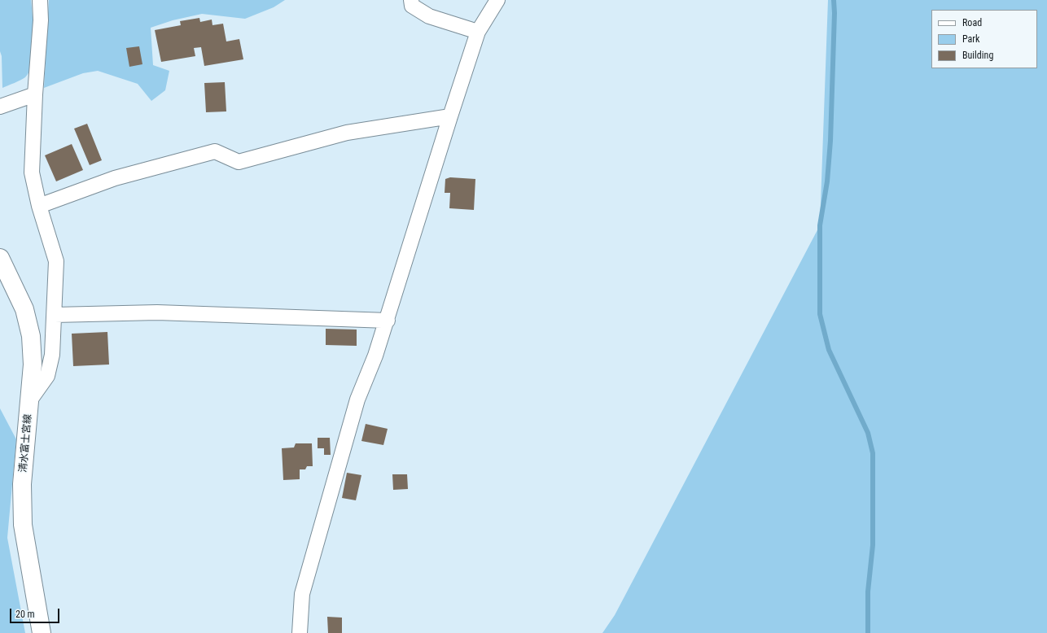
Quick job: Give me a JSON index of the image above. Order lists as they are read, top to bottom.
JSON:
{
  "streets": {
    "main road": ["清水富士宮線"]
  },
  "legend": ["Road", "Park", "Building"],
  "scale_bar": "20 m"
}
